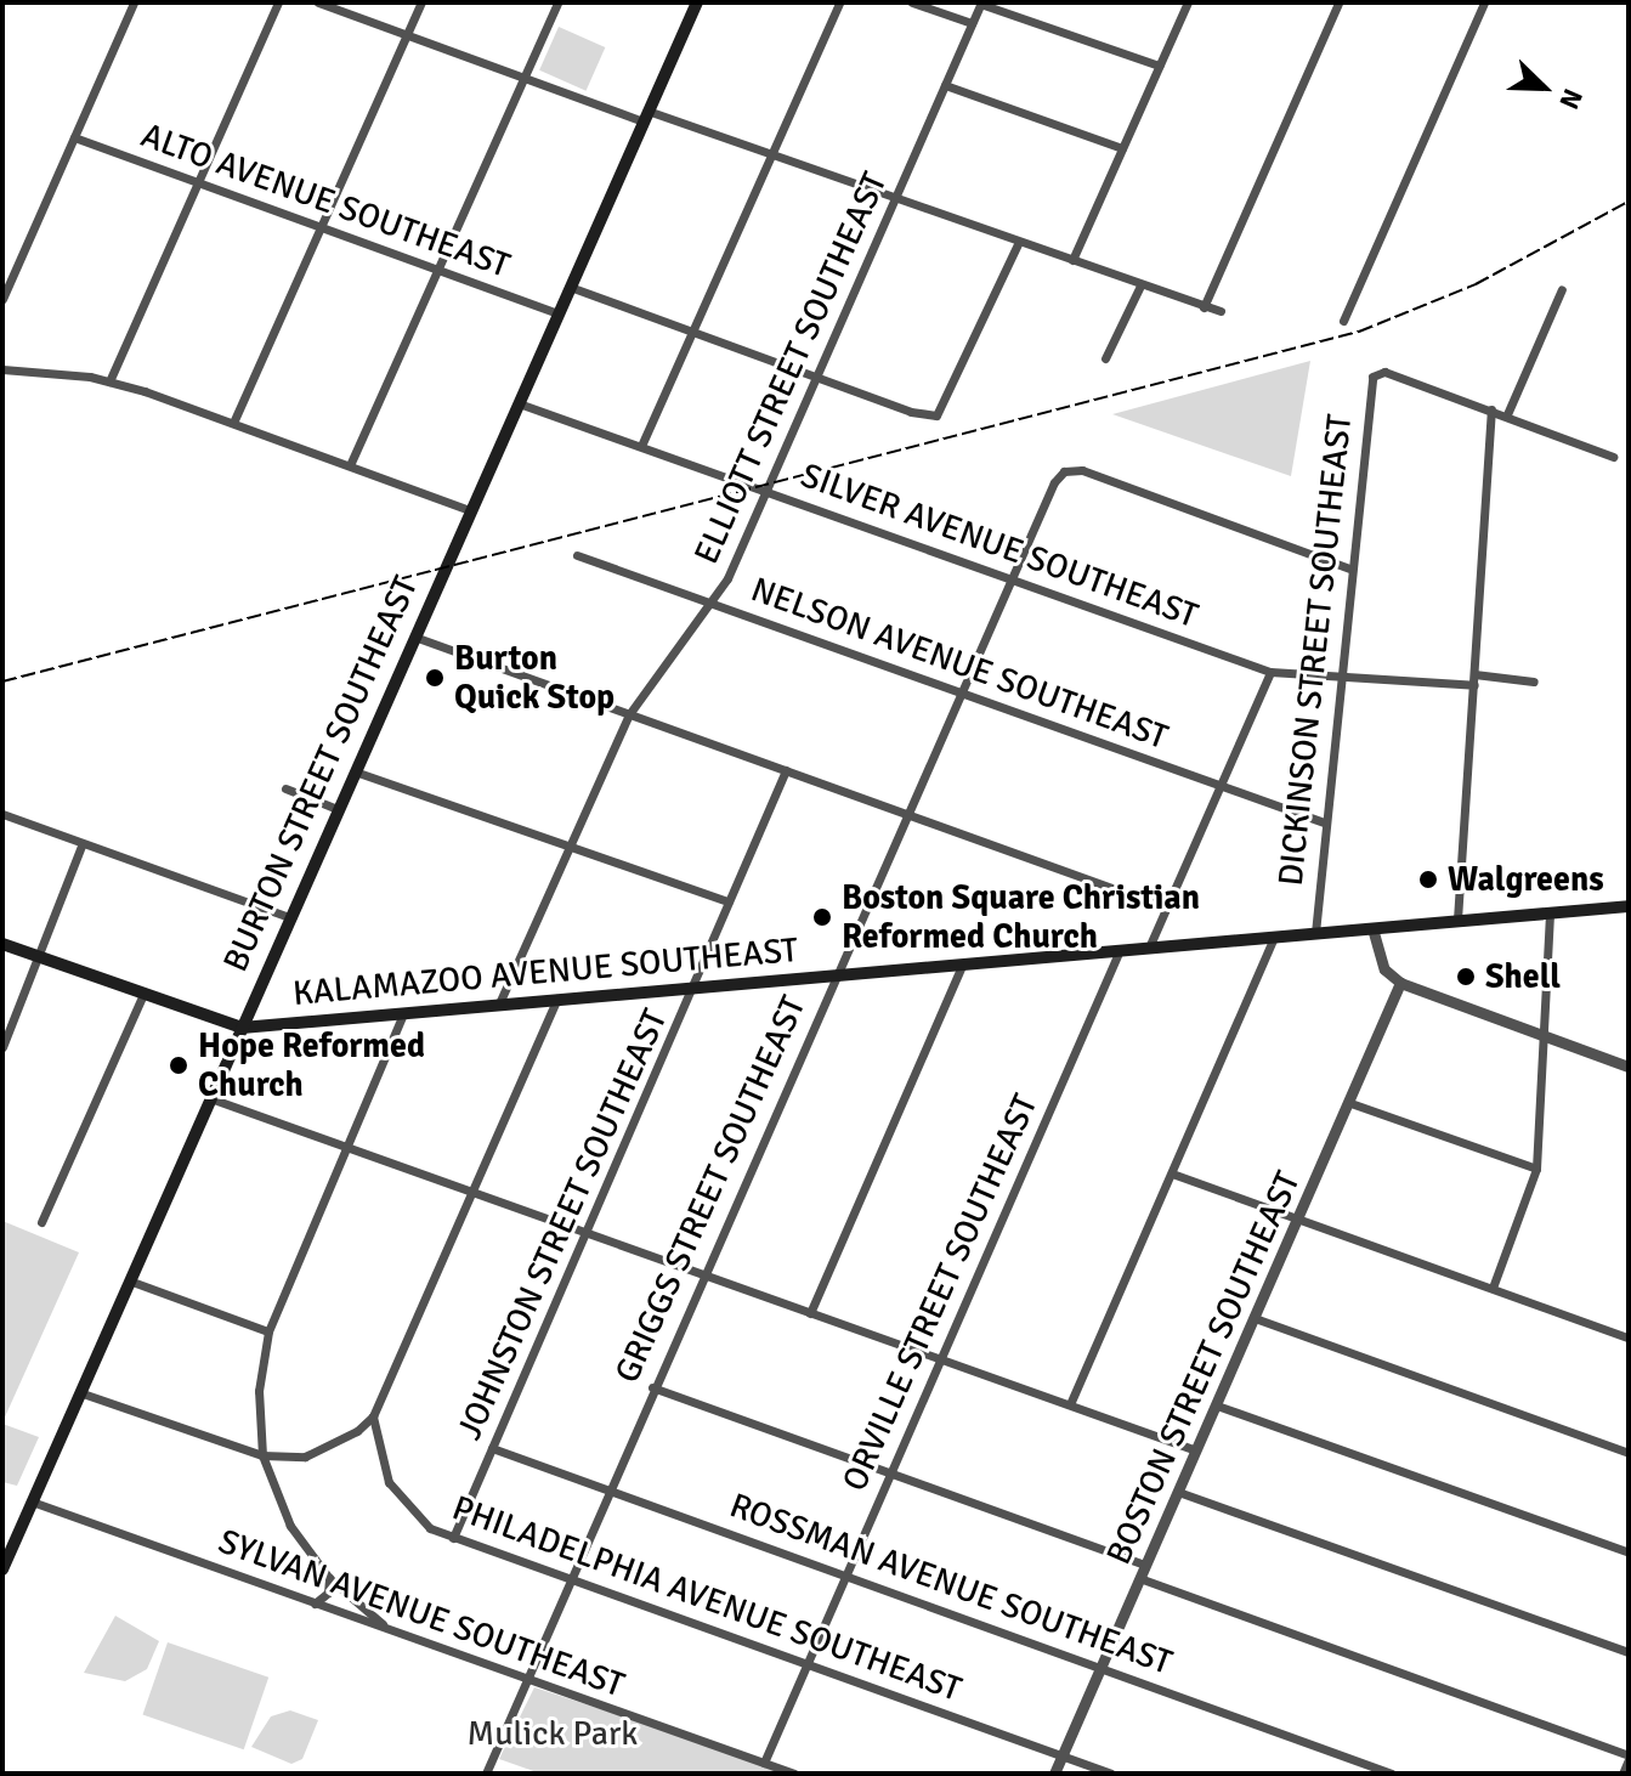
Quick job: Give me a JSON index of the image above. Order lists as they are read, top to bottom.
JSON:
{
  "streets": {
    "main road": ["BURTON STREET SOUTHEAST", "KALAMAZOO AVENUE SOUTHEAST"],
    "street": [
      "ALTO AVENUE SOUTHEAST",
      "ELLIOTT STREET SOUTHEAST",
      "SILVER AVENUE SOUTHEAST",
      "DICKINSON STREET SOUTHEAST",
      "NELSON AVENUE SOUTHEAST",
      "GRIGGS STREET SOUTHEAST",
      "JOHNSTON STREET SOUTHEAST",
      "ORVILLE STREET SOUTHEAST",
      "BOSTON STREET SOUTHEAST",
      "ROSSMAN AVENUE SOUTHEAST",
      "PHILADELPHIA AVENUE SOUTHEAST",
      "SYLVAN AVENUE SOUTHEAST"
    ]
  },
  "crossings": [
    ["ALTO AVENUE SOUTHEAST", "BURTON STREET SOUTHEAST"],
    ["ELLIOTT STREET SOUTHEAST", "SILVER AVENUE SOUTHEAST"],
    ["ELLIOTT STREET SOUTHEAST", "NELSON AVENUE SOUTHEAST"],
    ["ELLIOTT STREET SOUTHEAST", "KALAMAZOO AVENUE SOUTHEAST"],
    ["SILVER AVENUE SOUTHEAST", "DICKINSON STREET SOUTHEAST"],
    ["SILVER AVENUE SOUTHEAST", "BURTON STREET SOUTHEAST"],
    ["SILVER AVENUE SOUTHEAST", "GRIGGS STREET SOUTHEAST"],
    ["DICKINSON STREET SOUTHEAST", "NELSON AVENUE SOUTHEAST"],
    ["DICKINSON STREET SOUTHEAST", "KALAMAZOO AVENUE SOUTHEAST"],
    ["DICKINSON STREET SOUTHEAST", "GRIGGS STREET SOUTHEAST"],
    ["NELSON AVENUE SOUTHEAST", "GRIGGS STREET SOUTHEAST"],
    ["BURTON STREET SOUTHEAST", "KALAMAZOO AVENUE SOUTHEAST"],
    ["BURTON STREET SOUTHEAST", "SYLVAN AVENUE SOUTHEAST"],
    ["KALAMAZOO AVENUE SOUTHEAST", "GRIGGS STREET SOUTHEAST"],
    ["KALAMAZOO AVENUE SOUTHEAST", "JOHNSTON STREET SOUTHEAST"],
    ["KALAMAZOO AVENUE SOUTHEAST", "ORVILLE STREET SOUTHEAST"],
    ["GRIGGS STREET SOUTHEAST", "ROSSMAN AVENUE SOUTHEAST"],
    ["GRIGGS STREET SOUTHEAST", "PHILADELPHIA AVENUE SOUTHEAST"],
    ["GRIGGS STREET SOUTHEAST", "SYLVAN AVENUE SOUTHEAST"],
    ["JOHNSTON STREET SOUTHEAST", "ROSSMAN AVENUE SOUTHEAST"],
    ["JOHNSTON STREET SOUTHEAST", "PHILADELPHIA AVENUE SOUTHEAST"],
    ["ORVILLE STREET SOUTHEAST", "ROSSMAN AVENUE SOUTHEAST"],
    ["ORVILLE STREET SOUTHEAST", "PHILADELPHIA AVENUE SOUTHEAST"],
    ["ORVILLE STREET SOUTHEAST", "SYLVAN AVENUE SOUTHEAST"],
    ["BOSTON STREET SOUTHEAST", "ROSSMAN AVENUE SOUTHEAST"],
    ["BOSTON STREET SOUTHEAST", "PHILADELPHIA AVENUE SOUTHEAST"]
  ],
  "parks": ["Mulick Park"],
  "places": [
    "Burton Quick Stop",
    "Walgreens",
    "Boston Square Christian Reformed Church",
    "Shell",
    "Hope Reformed Church"
  ],
  "north": "bottom right"
}
